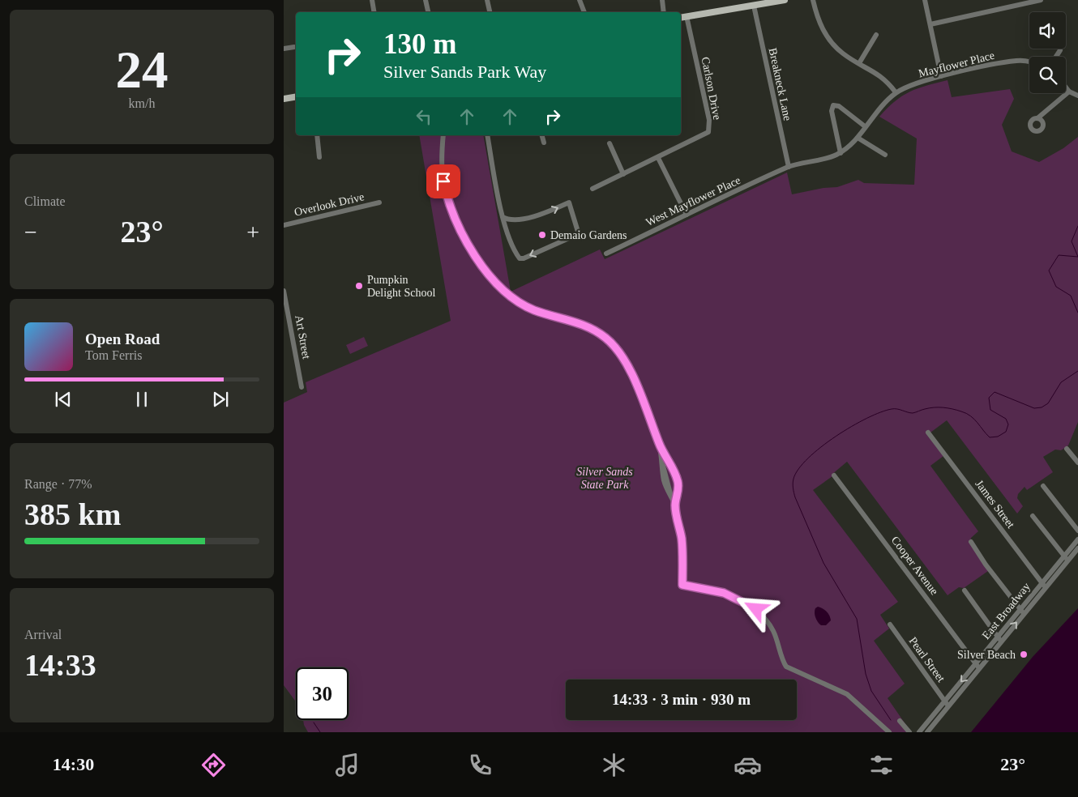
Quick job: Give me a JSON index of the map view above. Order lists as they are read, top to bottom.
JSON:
{
  "streets": {
    "street": [
      "Mayflower Place",
      "Breakneck Lane",
      "Carlson Drive",
      "West Mayflower Place",
      "Overlook Drive",
      "Art Street",
      "James Street",
      "Cooper Avenue",
      "East Broadway",
      "Pearl Street"
    ]
  },
  "crossings": [
    ["Mayflower Place", "Breakneck Lane"],
    ["Mayflower Place", "West Mayflower Place"],
    ["Breakneck Lane", "West Mayflower Place"],
    ["James Street", "East Broadway"],
    ["Cooper Avenue", "East Broadway"],
    ["East Broadway", "Pearl Street"]
  ],
  "parks": ["Silver Sands State Park"],
  "places": ["Demaio Gardens", "Pumpkin Delight School", "Silver Beach"],
  "page": {
    "tile": [
      ["24", "km/h"],
      "Climate",
      ["Range · 77%", "385 km"],
      ["Arrival", "14:33"]
    ],
    "turn": ["130 m", "Silver Sands Park Way"],
    "heat": ["−", "23°", "+"],
    "song": ["Open Road", "Tom Ferris"],
    "limit": "30",
    "trip": "14:33 · 3 min · 930 m",
    "tabs": ["14:30", "23°"]
  }
}
